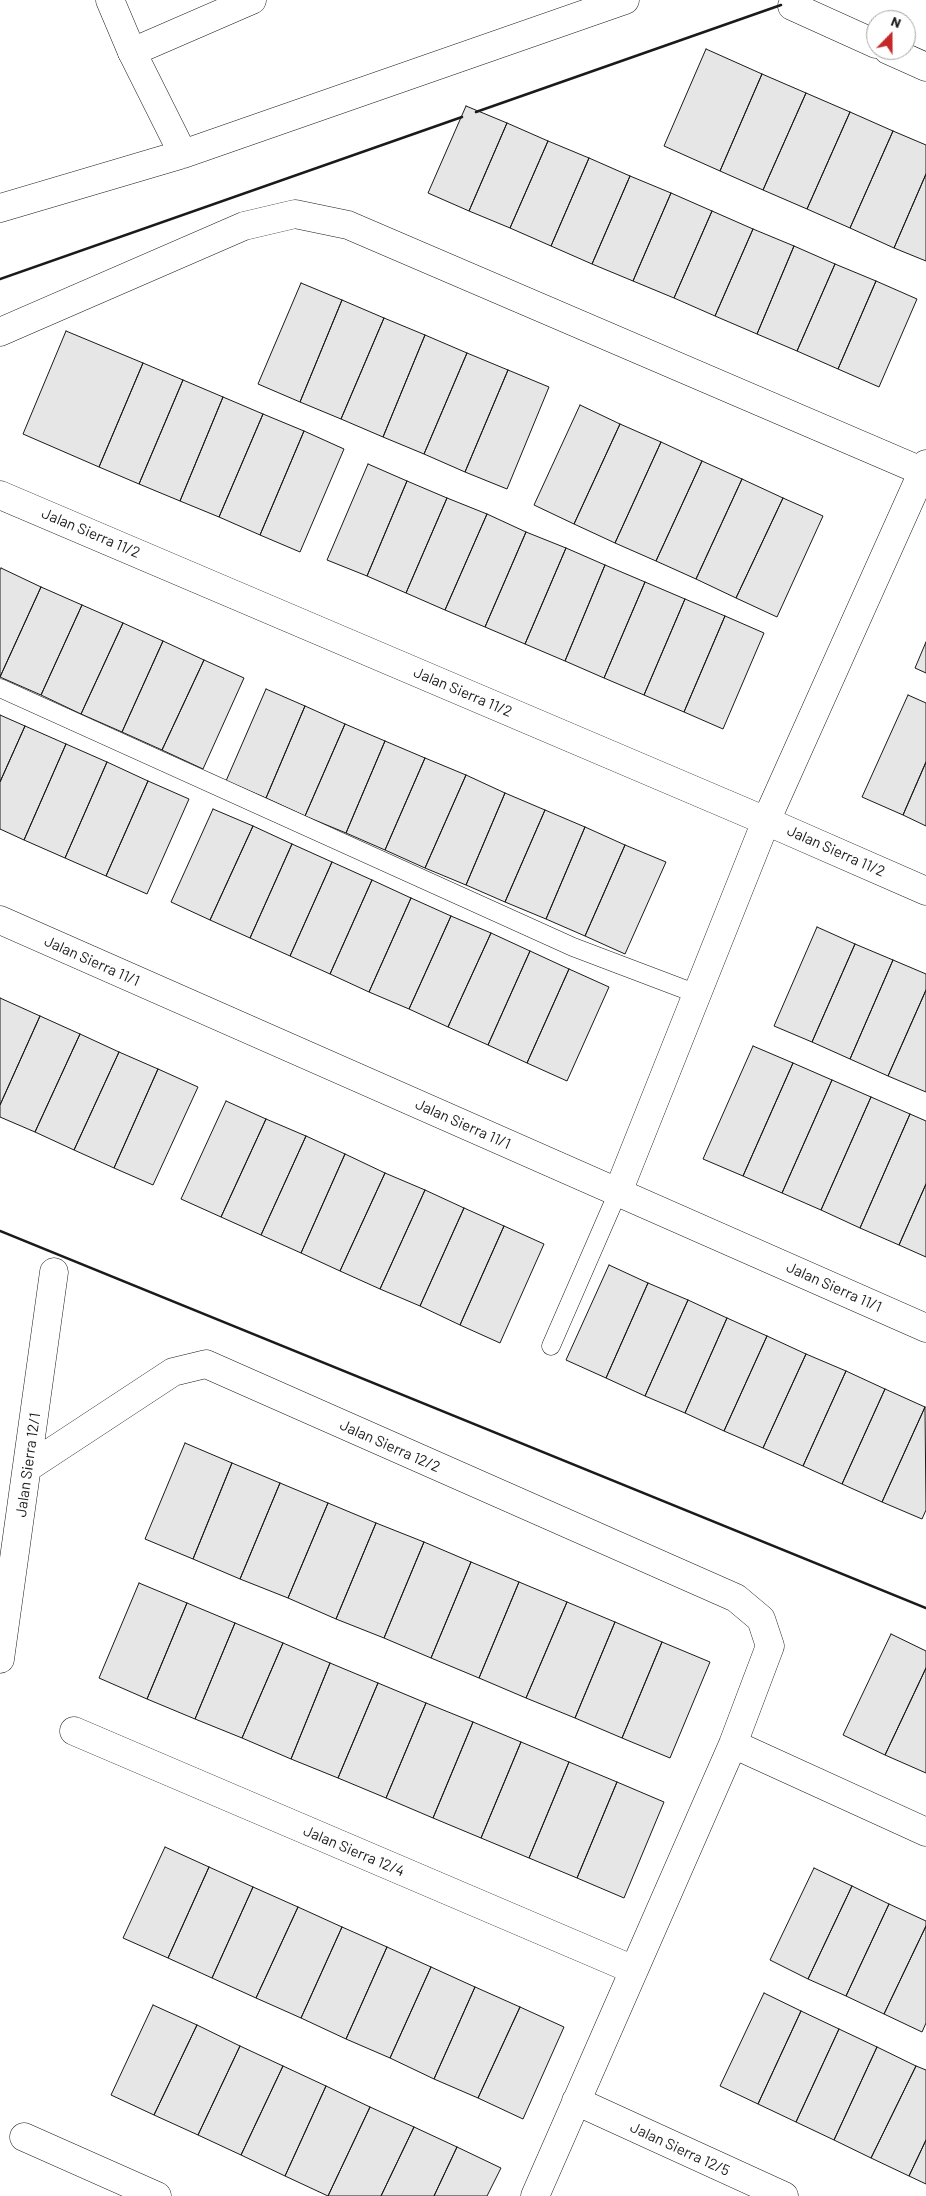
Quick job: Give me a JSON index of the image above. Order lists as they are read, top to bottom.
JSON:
{
  "streets": {
    "street": [
      "Jalan Sierra 11/2",
      "Jalan Sierra 11/1",
      "Jalan Sierra 12/2",
      "Jalan Sierra 12/1",
      "Jalan Sierra 12/4",
      "Jalan Sierra 12/5"
    ]
  },
  "crossings": [
    ["Jalan Sierra 12/2", "Jalan Sierra 12/1"]
  ],
  "north": "top"
}
